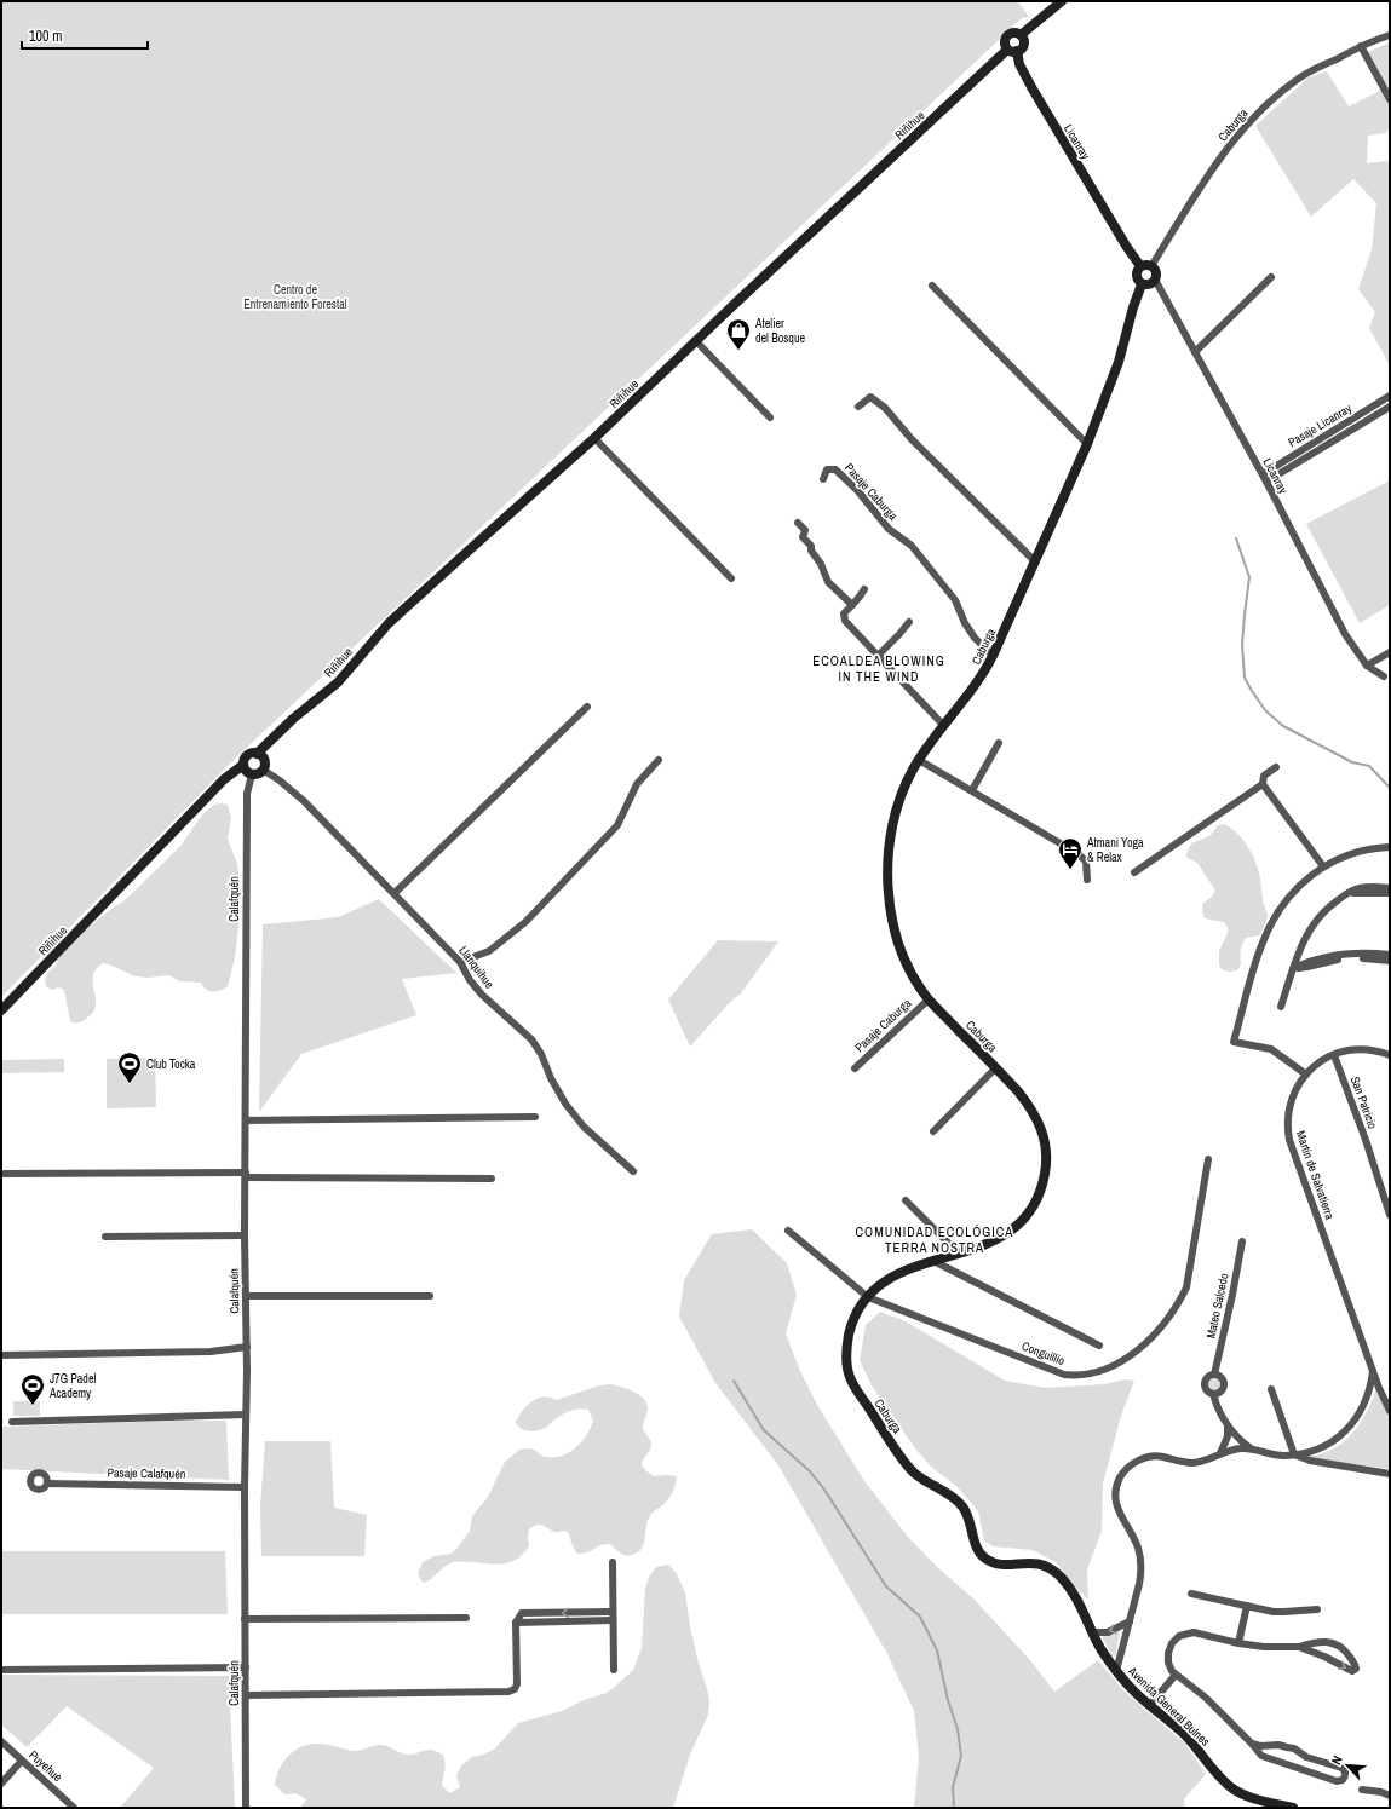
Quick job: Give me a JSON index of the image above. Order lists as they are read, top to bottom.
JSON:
{
  "streets": {
    "street": [
      "Riñihue",
      "Caburga",
      "Licanray",
      "Pasaje Licanray",
      "Pasaje Caburga",
      "Calafquén",
      "Llanquihue",
      "San Patricio",
      "Martín de Salvatierra",
      "Mateo Salcedo",
      "Conguillio",
      "Pasaje Calafquén",
      "Avenida General Bulnes",
      "Puyehue"
    ]
  },
  "crossings": [
    ["Riñihue", "Licanray"],
    ["Riñihue", "Calafquén"],
    ["Riñihue", "Llanquihue"],
    ["Caburga", "Licanray"],
    ["Caburga", "Pasaje Caburga"],
    ["Caburga", "Conguillio"],
    ["Caburga", "Avenida General Bulnes"],
    ["Licanray", "Pasaje Licanray"],
    ["Calafquén", "Llanquihue"],
    ["Calafquén", "Pasaje Calafquén"],
    ["San Patricio", "Martín de Salvatierra"]
  ],
  "districts": ["ECOALDEA BLOWING IN THE WIND", "COMUNIDAD ECOLÓGICA TERRA NOSTRA"],
  "parks": ["Centro de Entrenamiento Forestal"],
  "places": {
    "shop": ["Atelier del Bosque"],
    "hotel": ["Atmani Yoga & Relax"],
    "sports": ["Club Tocka", "J7G Padel Academy"]
  },
  "scale_bar": "100 m",
  "north": "top left"
}
